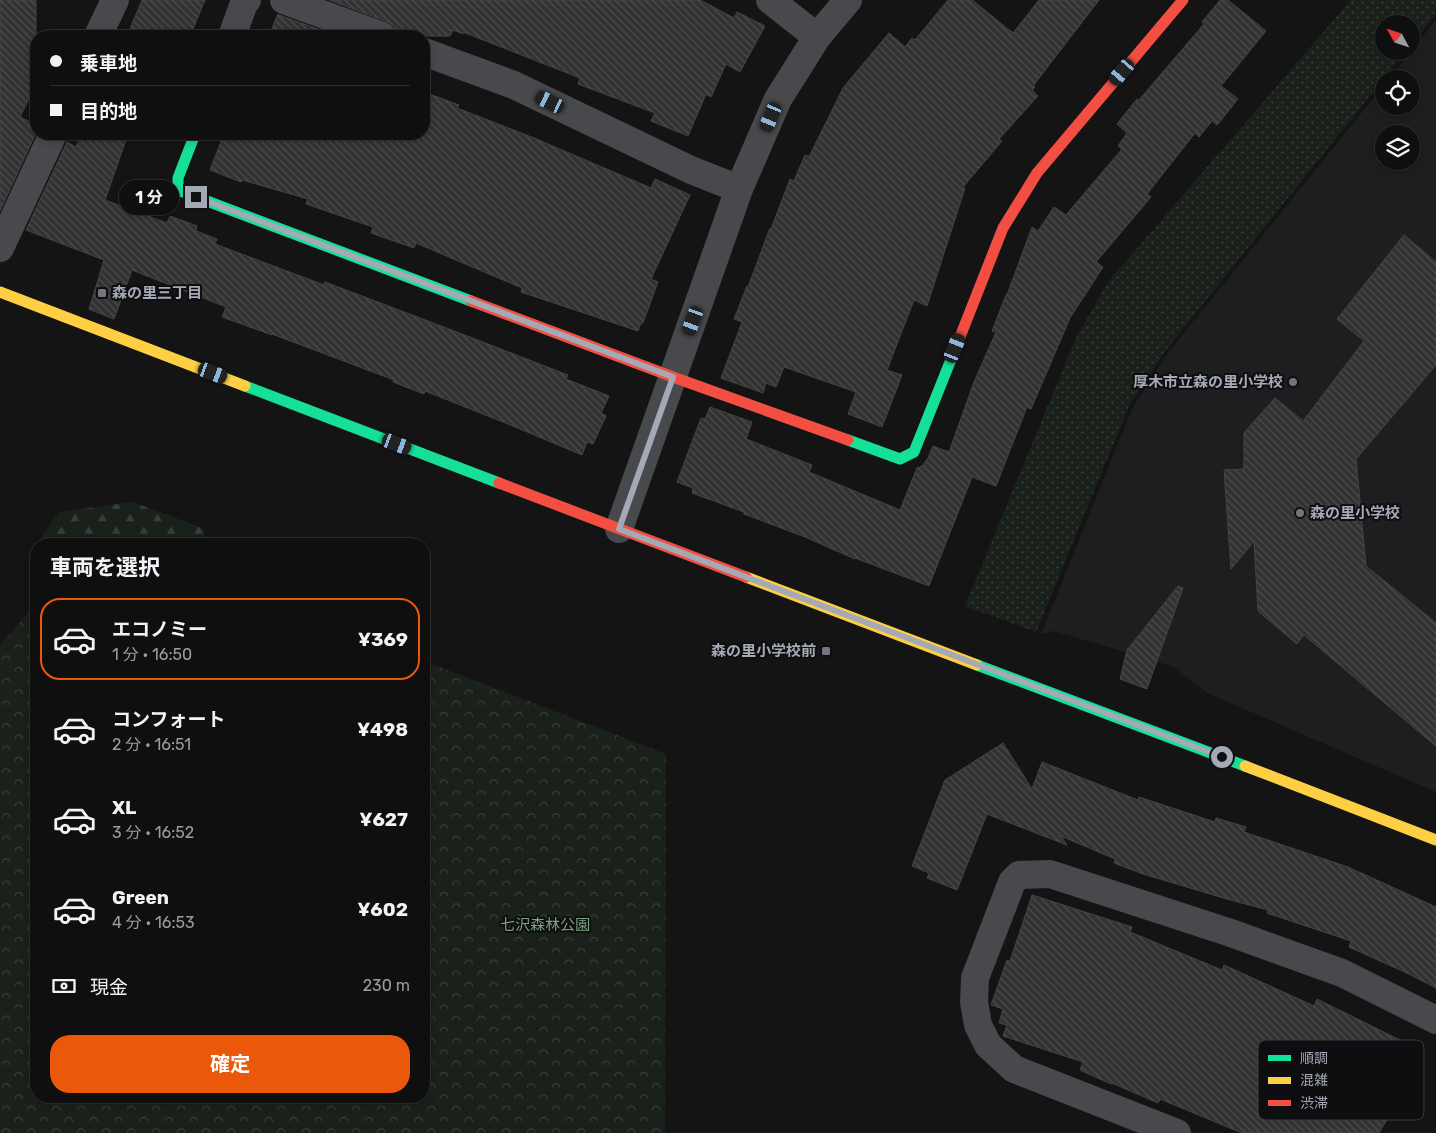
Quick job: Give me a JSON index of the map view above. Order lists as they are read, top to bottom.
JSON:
{
  "parks": ["七沢森林公園"],
  "places": {
    "transit": ["森の里三丁目", "森の里小学校前"],
    "other": ["厚木市立森の里小学校", "森の里小学校"]
  },
  "legend": ["順調", "混雑", "渋滞"],
  "north": "top left",
  "page": {
    "banner": ["乗車地", "目的地"],
    "bubble": "1 分",
    "heading": "車両を選択",
    "list": [
      {
        "name": "エコノミー",
        "note": "1 分 · 16:50",
        "value": "¥369"
      },
      {
        "name": "コンフォート",
        "note": "2 分 · 16:51",
        "value": "¥498"
      },
      {
        "name": "XL",
        "note": "3 分 · 16:52",
        "value": "¥627"
      },
      {
        "name": "Green",
        "note": "4 分 · 16:53",
        "value": "¥602"
      }
    ],
    "pay": ["現金", "230 m"],
    "buttons": "確定"
  }
}
